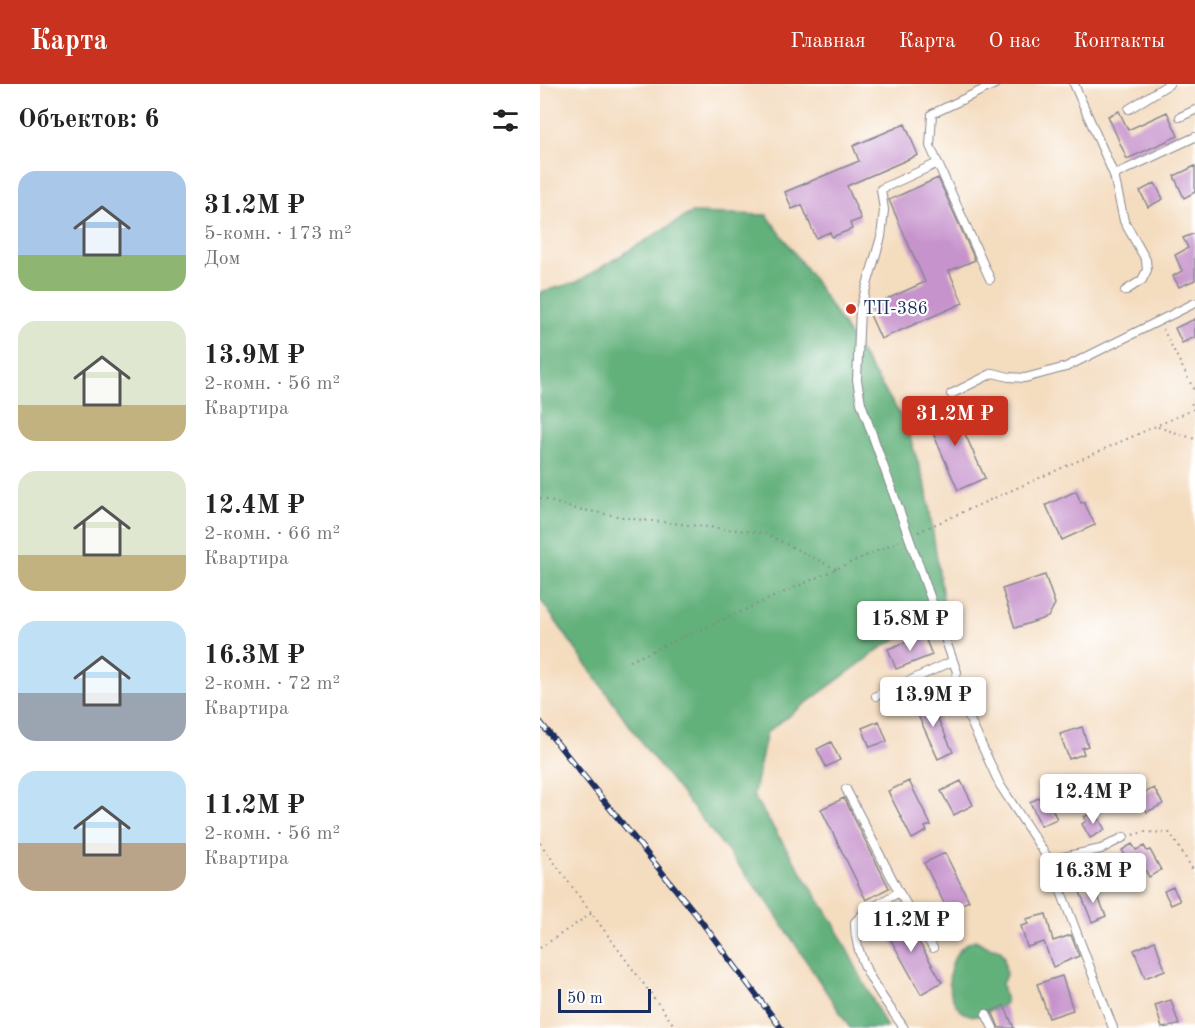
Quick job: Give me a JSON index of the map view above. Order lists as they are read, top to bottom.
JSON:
{
  "places": ["ТП-386"],
  "scale_bar": "50 m",
  "page": {
    "header": "Карта",
    "nav": [
      "Главная",
      "Карта",
      "О нас",
      "Контакты"
    ],
    "heading": "Объектов: 6",
    "list": [
      {
        "name": "31.2M ₽",
        "note": "5-комн. · 173 m² · Дом"
      },
      {
        "name": "13.9M ₽",
        "note": "2-комн. · 56 m² · Квартира"
      },
      {
        "name": "12.4M ₽",
        "note": "2-комн. · 66 m² · Квартира"
      },
      {
        "name": "16.3M ₽",
        "note": "2-комн. · 72 m² · Квартира"
      },
      {
        "name": "11.2M ₽",
        "note": "2-комн. · 56 m² · Квартира"
      }
    ],
    "price": [
      "31.2M ₽",
      "15.8M ₽",
      "13.9M ₽",
      "12.4M ₽",
      "16.3M ₽",
      "11.2M ₽"
    ],
    "scale": "50 m"
  }
}
